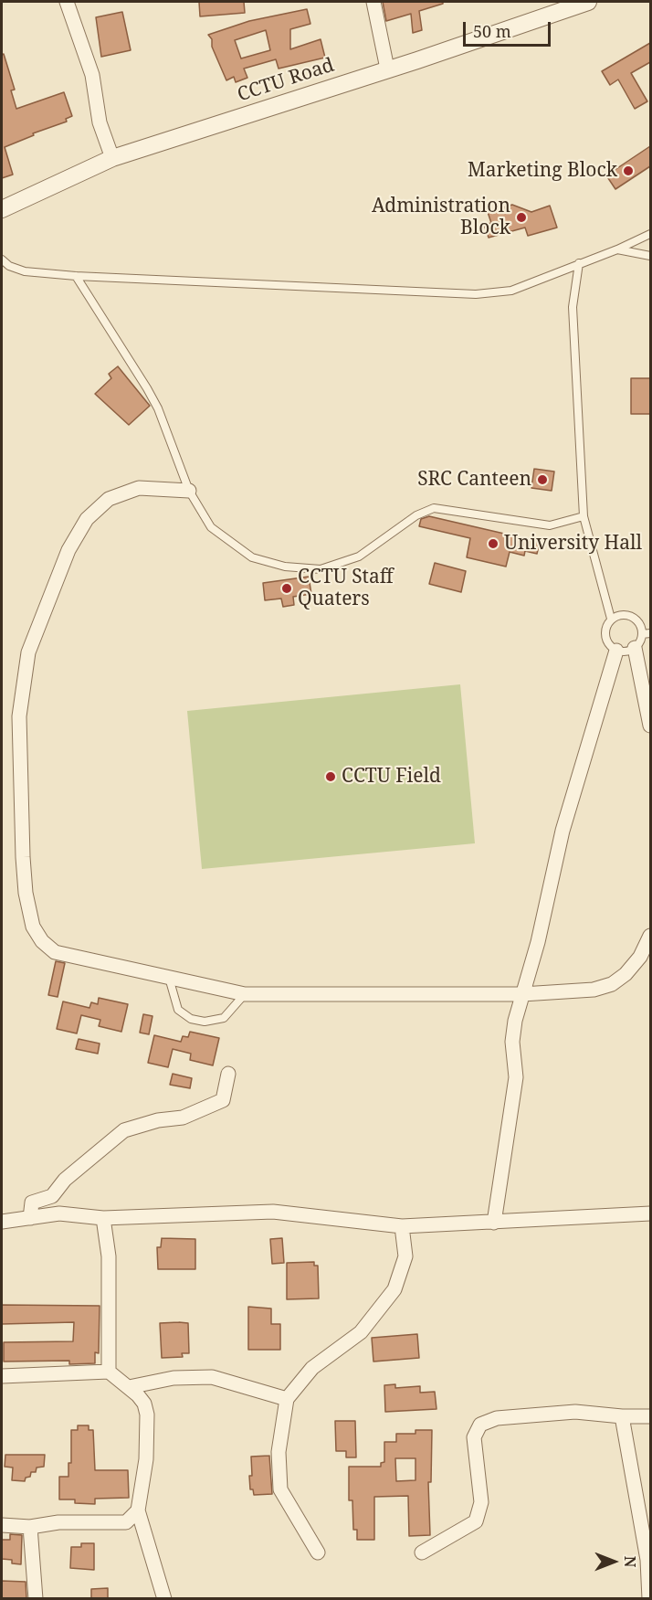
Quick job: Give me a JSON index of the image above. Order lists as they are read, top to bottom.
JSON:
{
  "streets": {
    "street": ["CCTU Road"]
  },
  "places": [
    "Marketing Block",
    "Administration Block",
    "SRC Canteen",
    "University Hall",
    "CCTU Staff Quaters",
    "CCTU Field"
  ],
  "scale_bar": "50 m",
  "north": "right"
}
